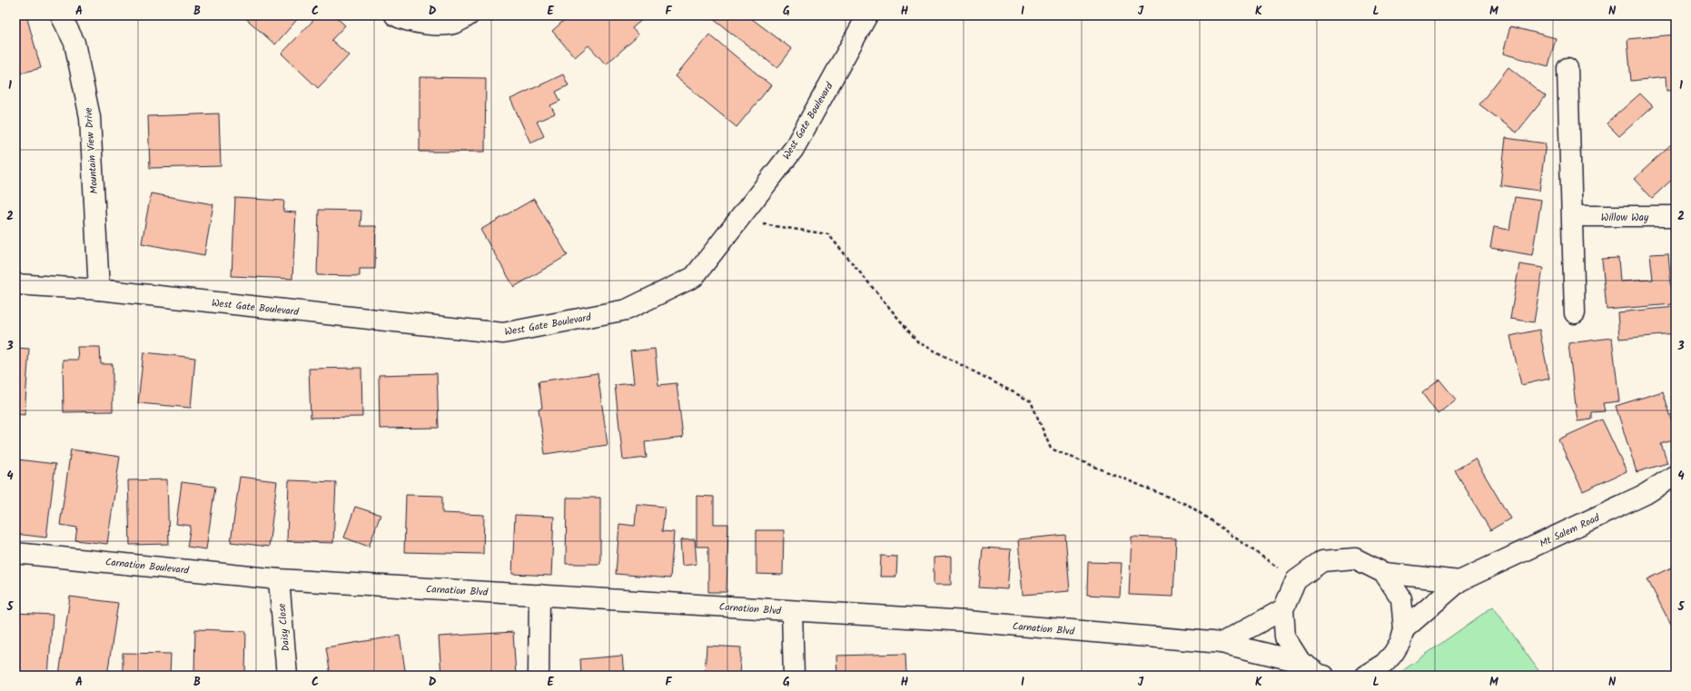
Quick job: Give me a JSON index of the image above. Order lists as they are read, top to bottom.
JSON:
{
  "streets": {
    "street": [
      "West Gate Boulevard",
      "Mountain View Drive",
      "Willow Way",
      "Mt Salem Road",
      "Carnation Boulevard",
      "Carnation Blvd",
      "Daisy Close"
    ]
  },
  "crossings": [
    ["West Gate Boulevard", "Mountain View Drive"],
    ["Carnation Boulevard", "Carnation Blvd"],
    ["Carnation Boulevard", "Daisy Close"],
    ["Carnation Blvd", "Daisy Close"]
  ],
  "grid": {
    "columns": [
      "A",
      "B",
      "C",
      "D",
      "E",
      "F",
      "G",
      "H",
      "I",
      "J",
      "K",
      "L",
      "M",
      "N"
    ],
    "rows": [
      "1",
      "2",
      "3",
      "4",
      "5"
    ]
  }
}
